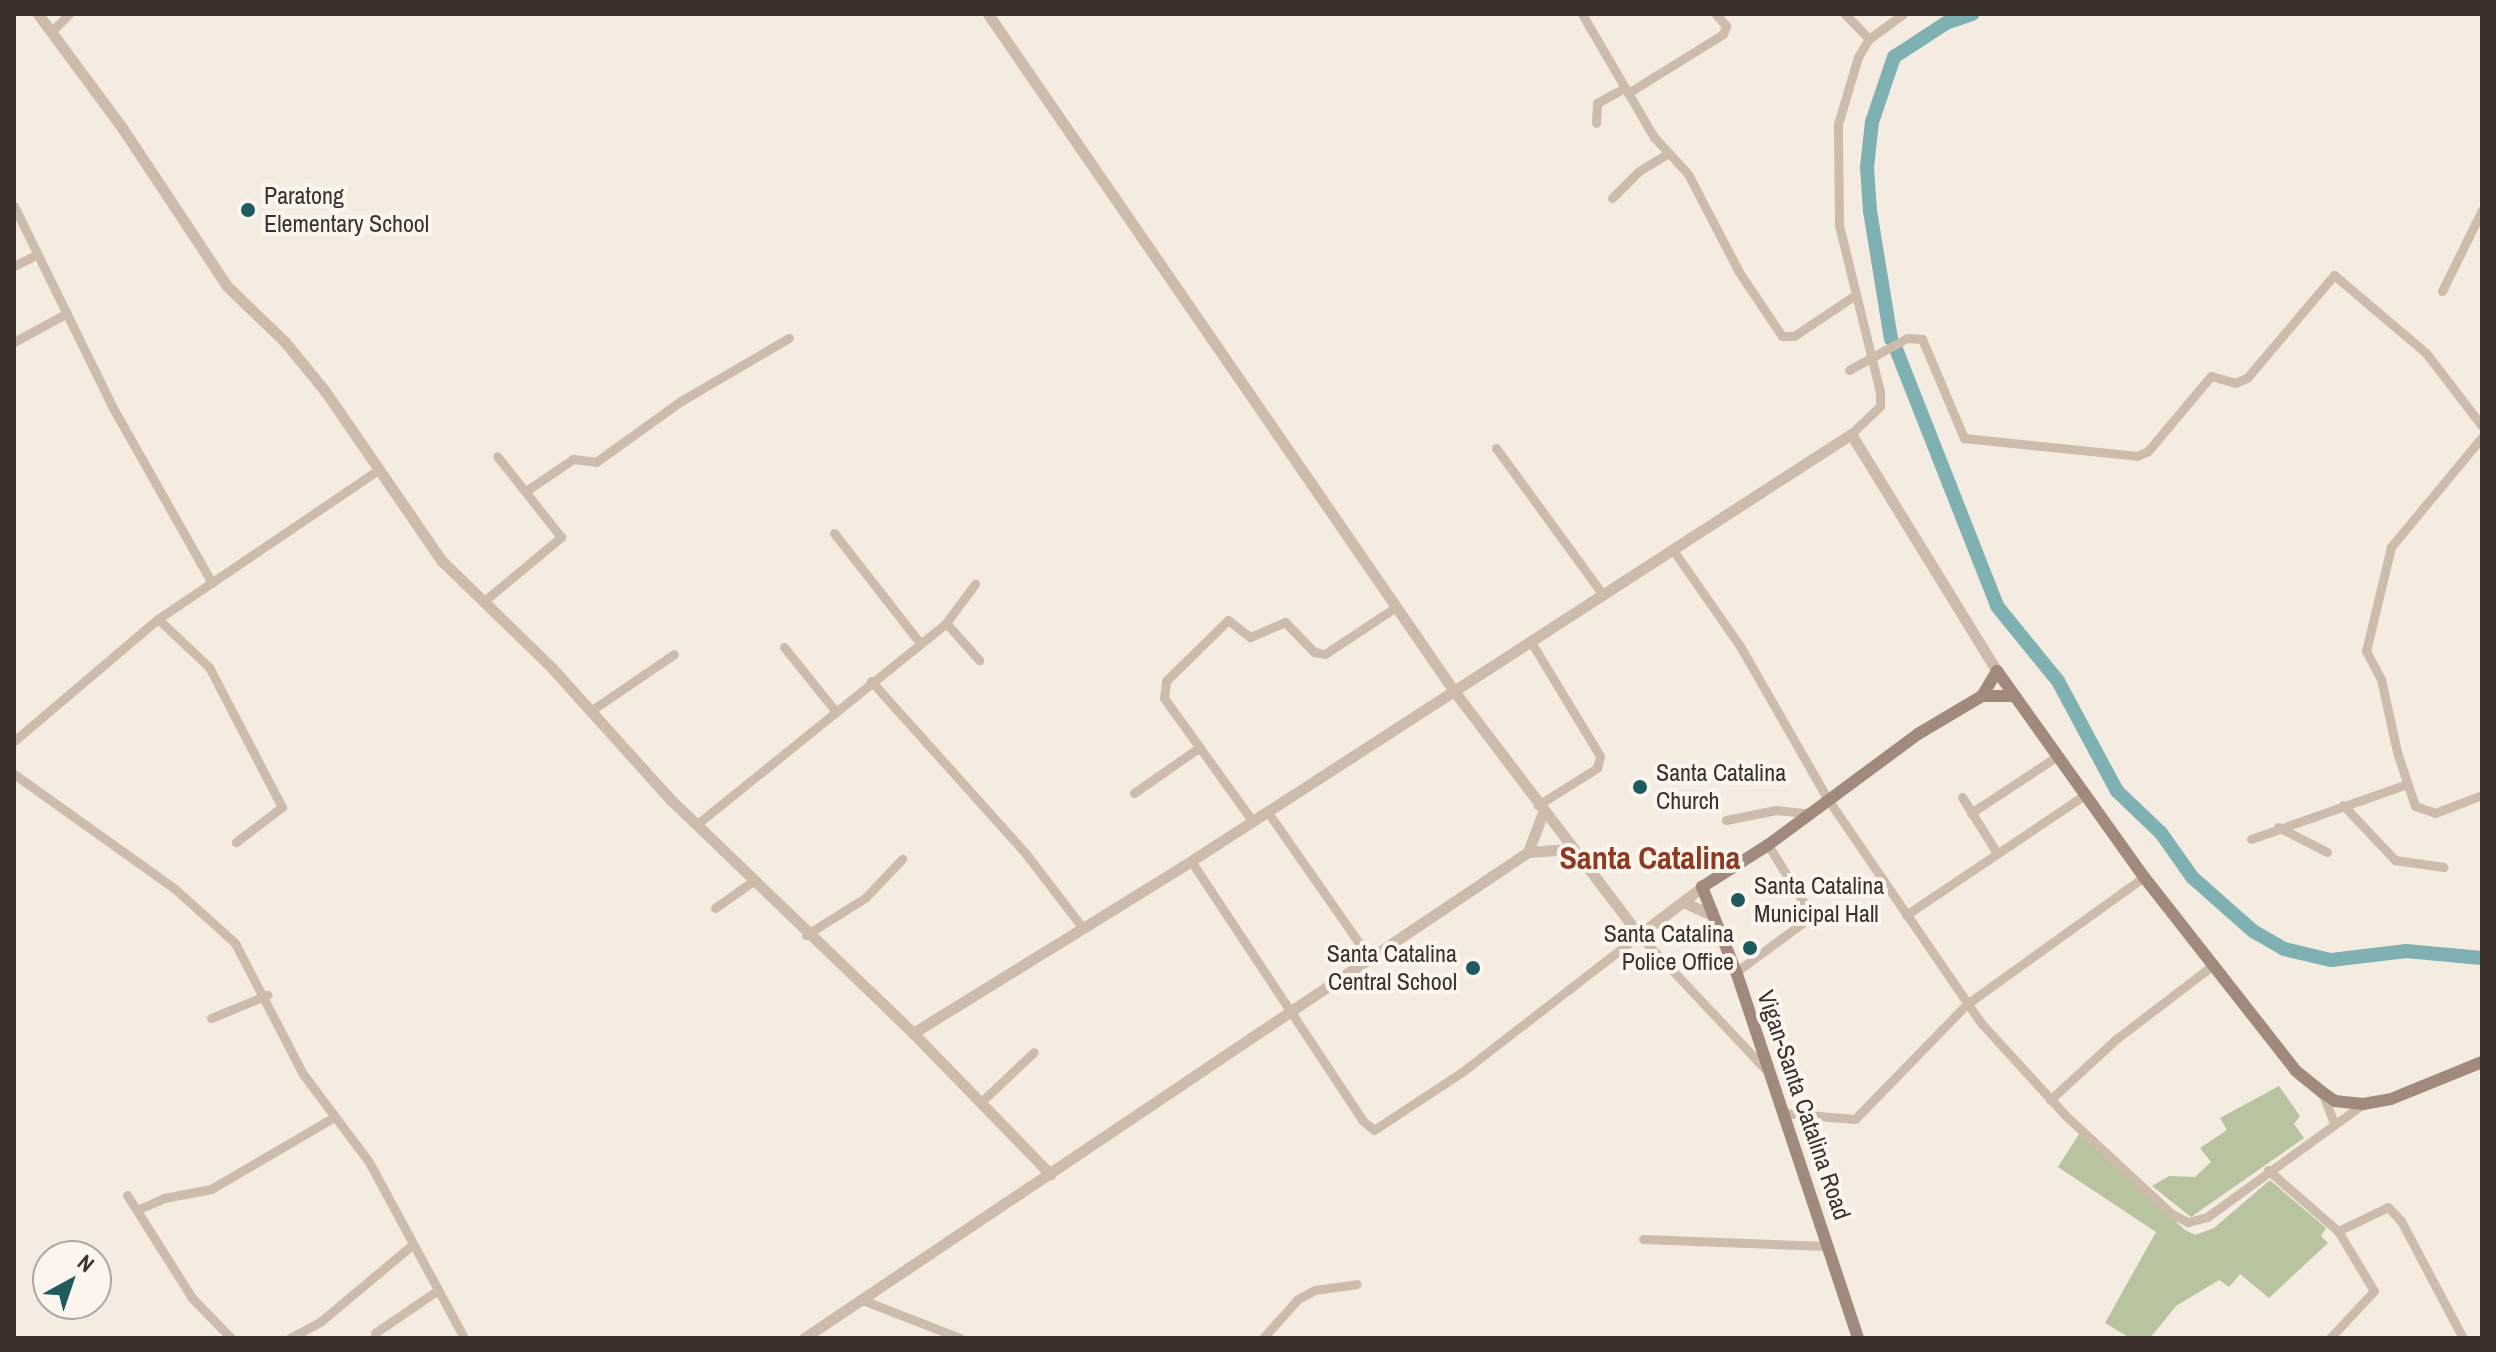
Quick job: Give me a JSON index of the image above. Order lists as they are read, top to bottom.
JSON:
{
  "streets": {
    "main road": ["Vigan-Santa Catalina Road"]
  },
  "districts": ["Santa Catalina"],
  "places": [
    "Paratong Elementary School",
    "Santa Catalina Church",
    "Santa Catalina Municipal Hall",
    "Santa Catalina Police Office",
    "Santa Catalina Central School"
  ],
  "north": "top right"
}
